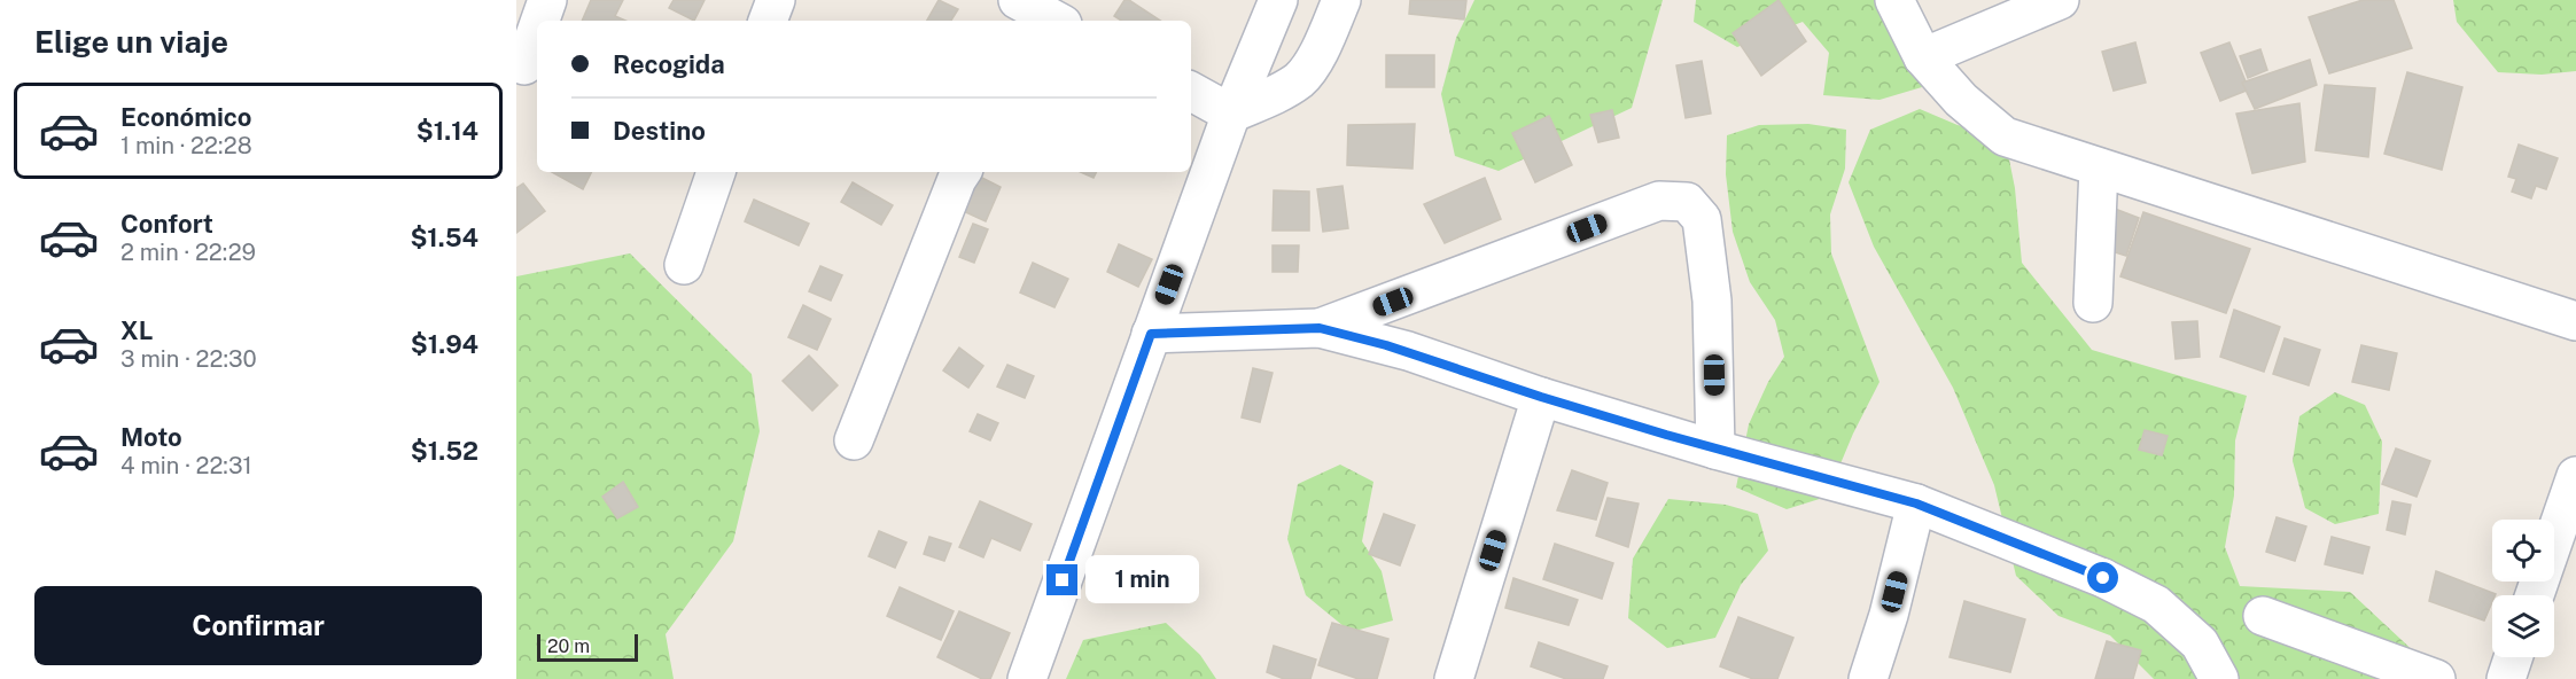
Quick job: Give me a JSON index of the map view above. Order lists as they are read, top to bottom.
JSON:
{
  "scale_bar": "20 m",
  "page": {
    "heading": "Elige un viaje",
    "banner": ["Recogida", "Destino"],
    "list": [
      {
        "name": "Económico",
        "note": "1 min · 22:28",
        "value": "$1.14"
      },
      {
        "name": "Confort",
        "note": "2 min · 22:29",
        "value": "$1.54"
      },
      {
        "name": "XL",
        "note": "3 min · 22:30",
        "value": "$1.94"
      },
      {
        "name": "Moto",
        "note": "4 min · 22:31",
        "value": "$1.52"
      }
    ],
    "bubble": "1 min",
    "buttons": "Confirmar",
    "scale": "20 m"
  }
}
